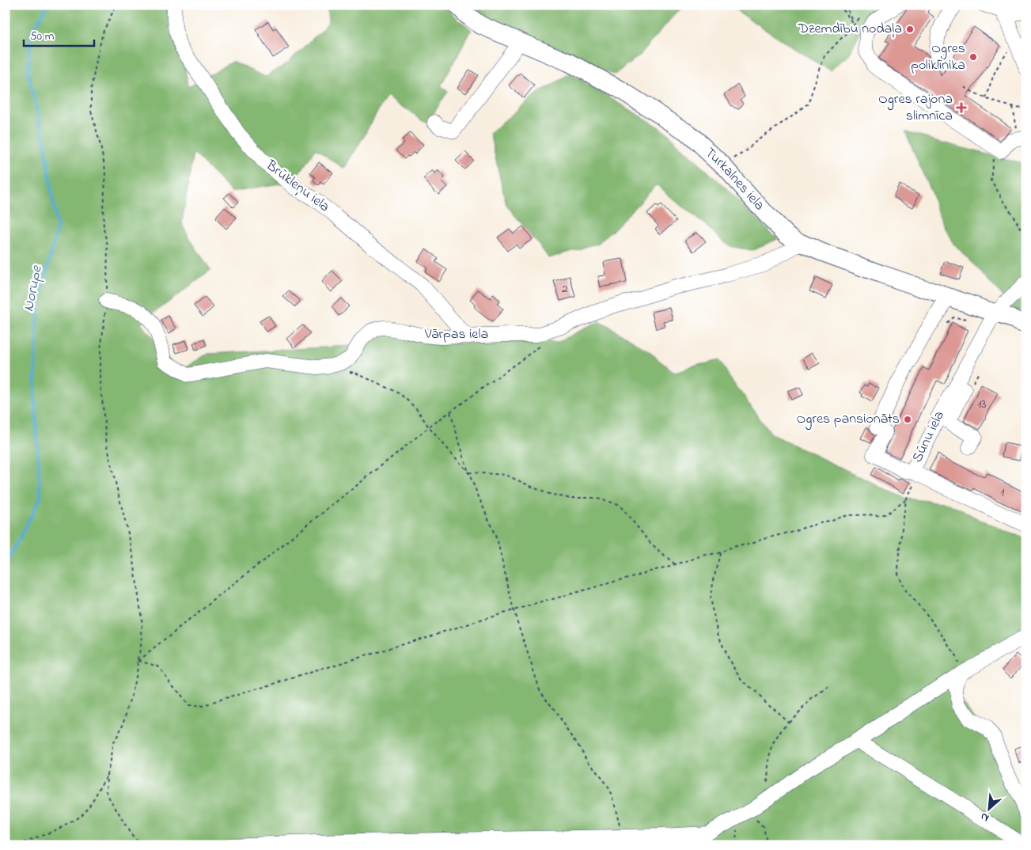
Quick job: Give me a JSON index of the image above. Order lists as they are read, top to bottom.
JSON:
{
  "streets": {
    "main road": ["Turkalnes iela"],
    "street": ["Brūkleņu iela", "Vārpas iela", "Sūnu iela"]
  },
  "crossings": [
    ["Turkalnes iela", "Vārpas iela"],
    ["Turkalnes iela", "Sūnu iela"],
    ["Brūkleņu iela", "Vārpas iela"]
  ],
  "water": ["Norupe"],
  "places": {
    "other": ["Dzemdību nodaļa", "Ogres poliklīnika", "Ogres pansionāts"],
    "health": ["Ogres rajona slimnīca"]
  },
  "house_numbers": ["2", "13", "1"],
  "scale_bar": "50 m",
  "north": "bottom left"
}
